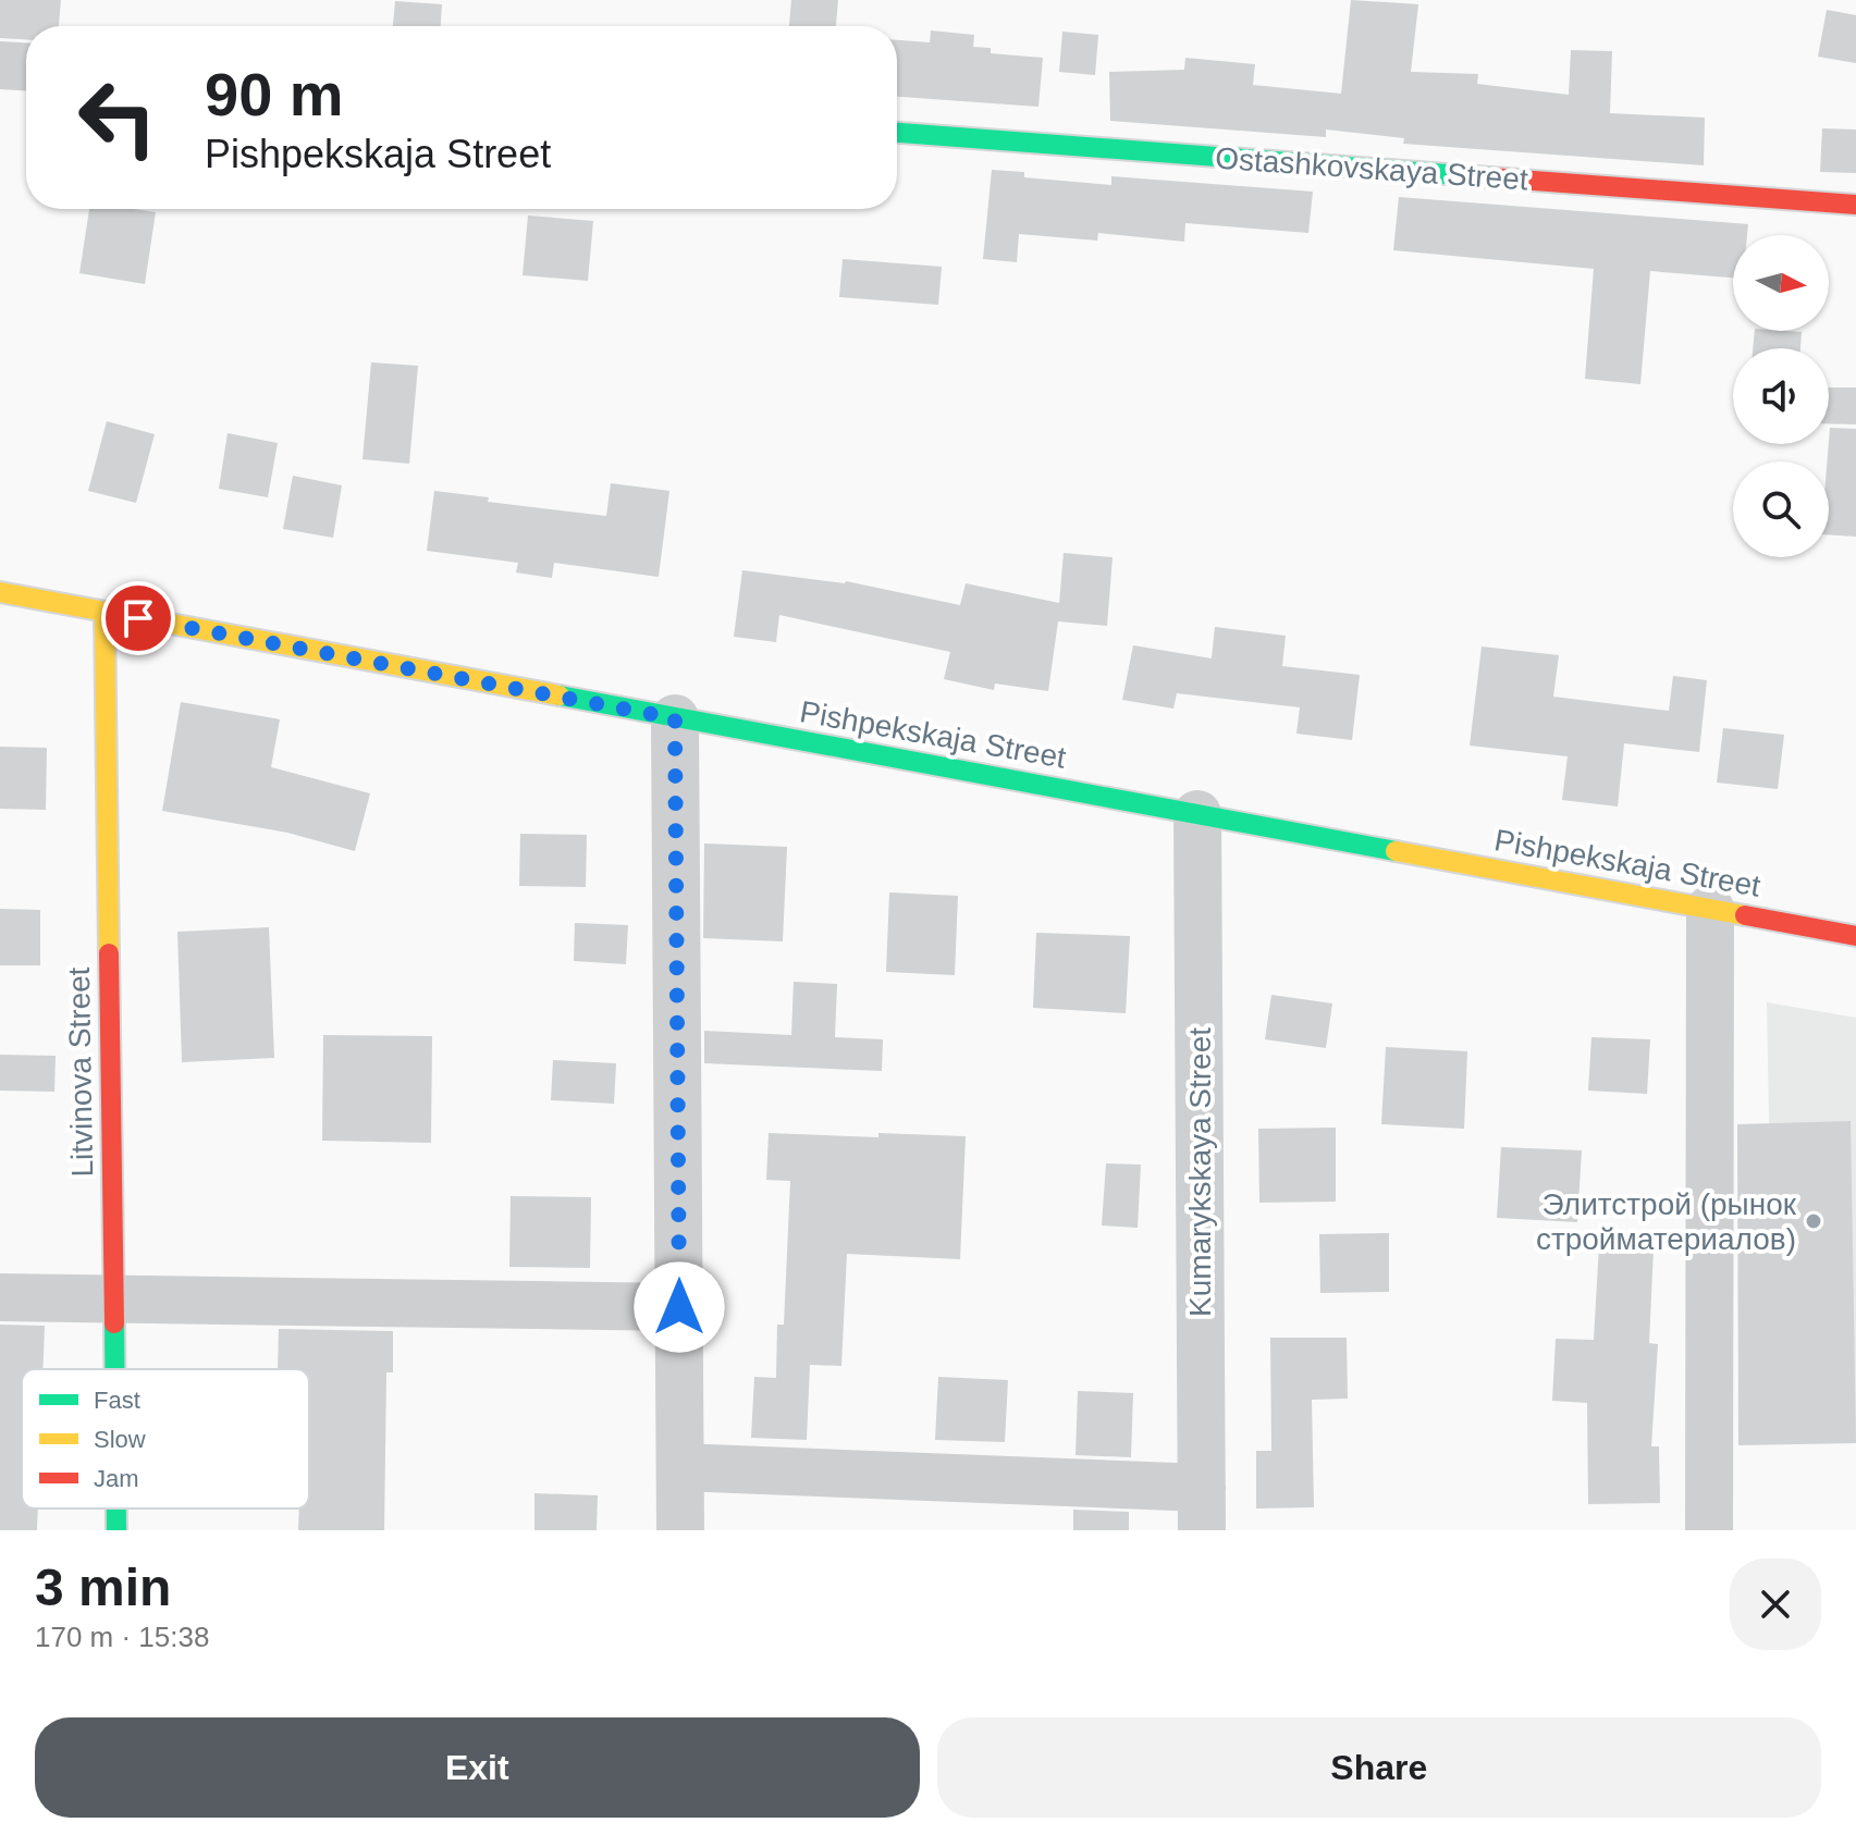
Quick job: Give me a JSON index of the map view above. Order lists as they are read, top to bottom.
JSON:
{
  "streets": {
    "street": [
      "Ostashkovskaya Street",
      "Pishpekskaja Street",
      "Litvinova Street",
      "Kumarykskaya Street"
    ]
  },
  "crossings": [
    ["Pishpekskaja Street", "Litvinova Street"],
    ["Pishpekskaja Street", "Kumarykskaya Street"]
  ],
  "places": ["Элитстрой (рынок стройматериалов)"],
  "legend": ["Fast", "Slow", "Jam"],
  "north": "right",
  "page": {
    "turn": ["90 m", "Pishpekskaja Street"],
    "heading": ["3 min", "170 m · 15:38"],
    "buttons": ["Exit", "Share"]
  }
}
